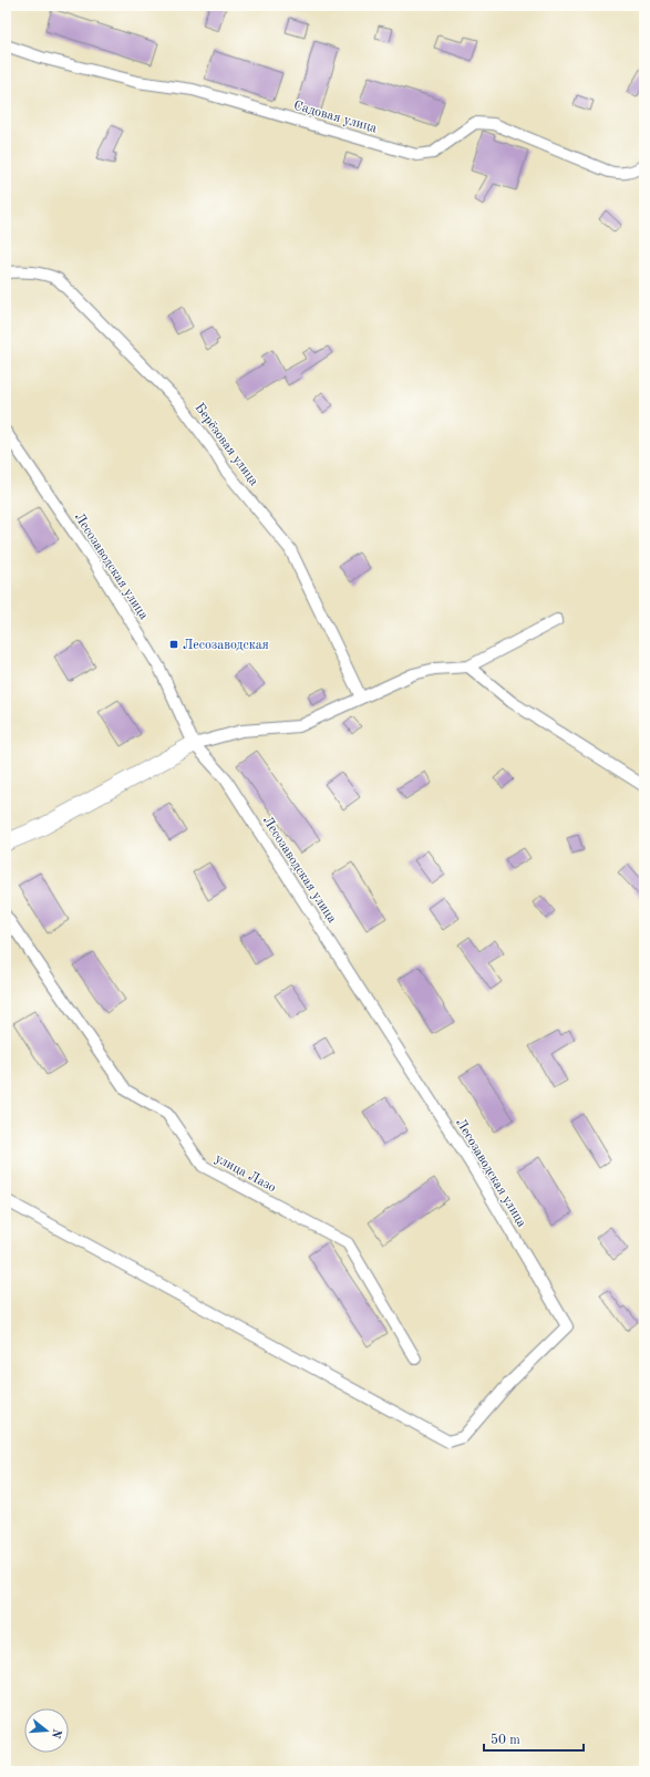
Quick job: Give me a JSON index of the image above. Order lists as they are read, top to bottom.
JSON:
{
  "streets": {
    "street": [
      "Садовая улица",
      "Берёзовая улица",
      "Лесозаводская улица",
      "улица Лазо"
    ]
  },
  "places": {
    "transit": ["Лесозаводская"]
  },
  "scale_bar": "50 m",
  "north": "right"
}
